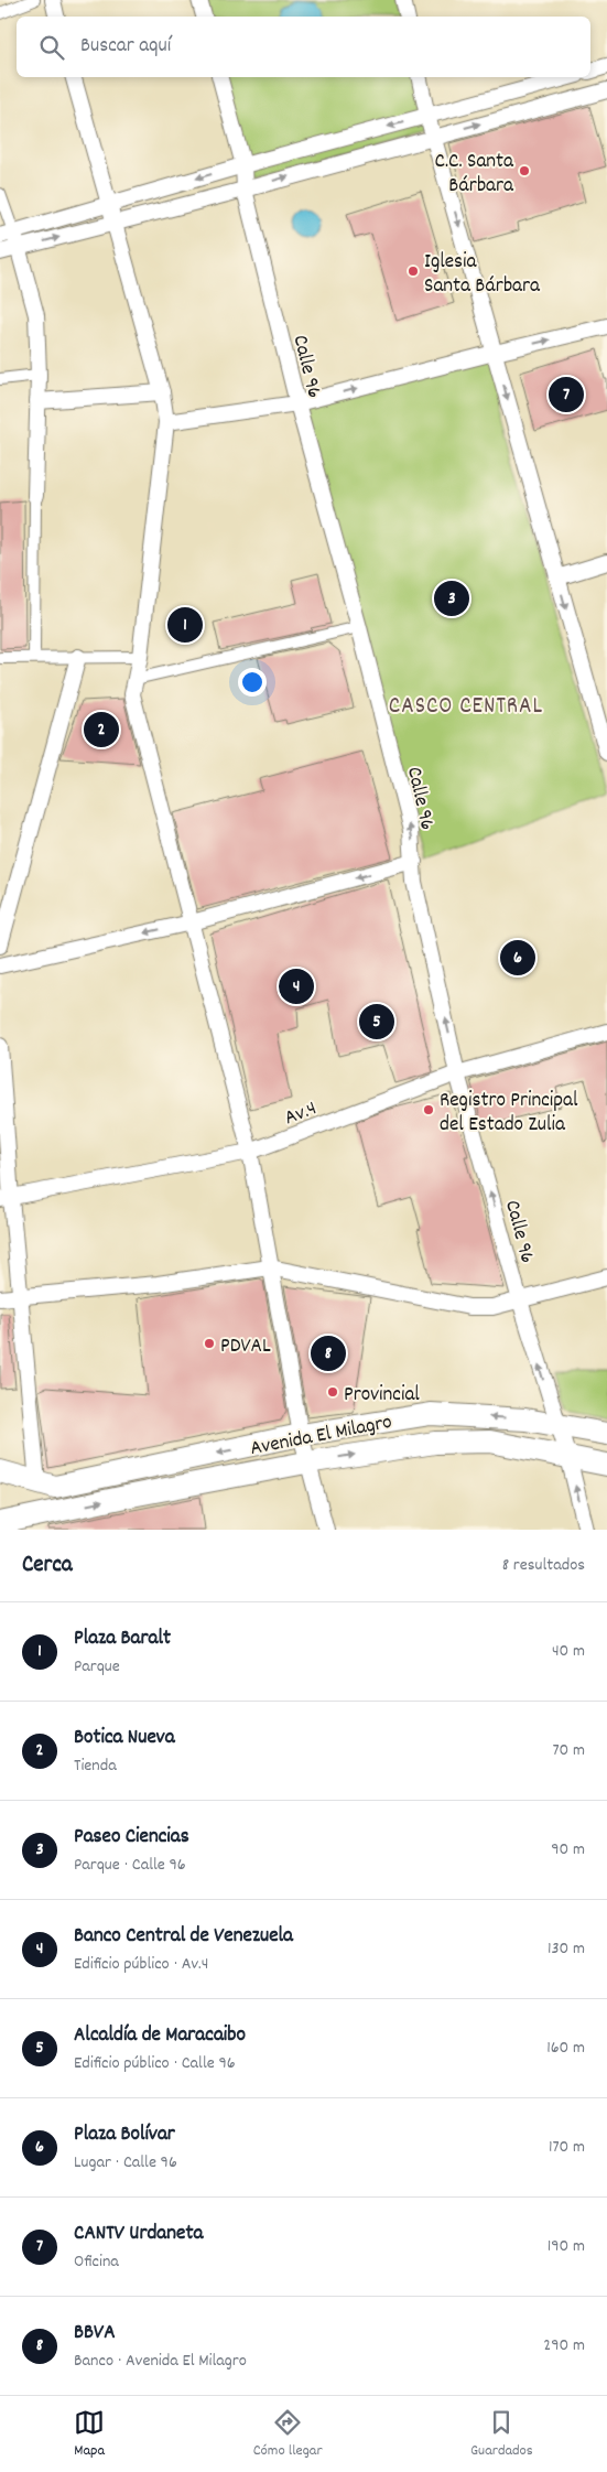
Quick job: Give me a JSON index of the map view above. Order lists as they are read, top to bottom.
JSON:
{
  "streets": {
    "main road": ["Avenida El Milagro"],
    "street": ["Calle 96", "Av.4"]
  },
  "crossings": [
    ["Calle 96", "Av.4"],
    ["Calle 96", "Avenida El Milagro"]
  ],
  "one_way": ["Calle 96"],
  "districts": ["CASCO CENTRAL"],
  "places": [
    "C.C. Santa Bárbara",
    "Iglesia Santa Bárbara",
    "Registro Principal del Estado Zulia",
    "PDVAL",
    "Provincial"
  ],
  "page": {
    "search": "Buscar aquí",
    "pins": [
      "7",
      "3",
      "1",
      "2",
      "6",
      "4",
      "5",
      "8"
    ],
    "heading": ["Cerca", "8 resultados"],
    "list": [
      {
        "mark": "1",
        "name": "Plaza Baralt",
        "note": "Parque",
        "value": "40 m"
      },
      {
        "mark": "2",
        "name": "Botica Nueva",
        "note": "Tienda",
        "value": "70 m"
      },
      {
        "mark": "3",
        "name": "Paseo Ciencias",
        "note": "Parque · Calle 96",
        "value": "90 m"
      },
      {
        "mark": "4",
        "name": "Banco Central de Venezuela",
        "note": "Edificio público · Av.4",
        "value": "130 m"
      },
      {
        "mark": "5",
        "name": "Alcaldía de Maracaibo",
        "note": "Edificio público · Calle 96",
        "value": "160 m"
      },
      {
        "mark": "6",
        "name": "Plaza Bolívar",
        "note": "Lugar · Calle 96",
        "value": "170 m"
      },
      {
        "mark": "7",
        "name": "CANTV Urdaneta",
        "note": "Oficina",
        "value": "190 m"
      },
      {
        "mark": "8",
        "name": "BBVA",
        "note": "Banco · Avenida El Milagro",
        "value": "290 m"
      }
    ],
    "nav": ["Mapa", "Cómo llegar", "Guardados"]
  }
}
